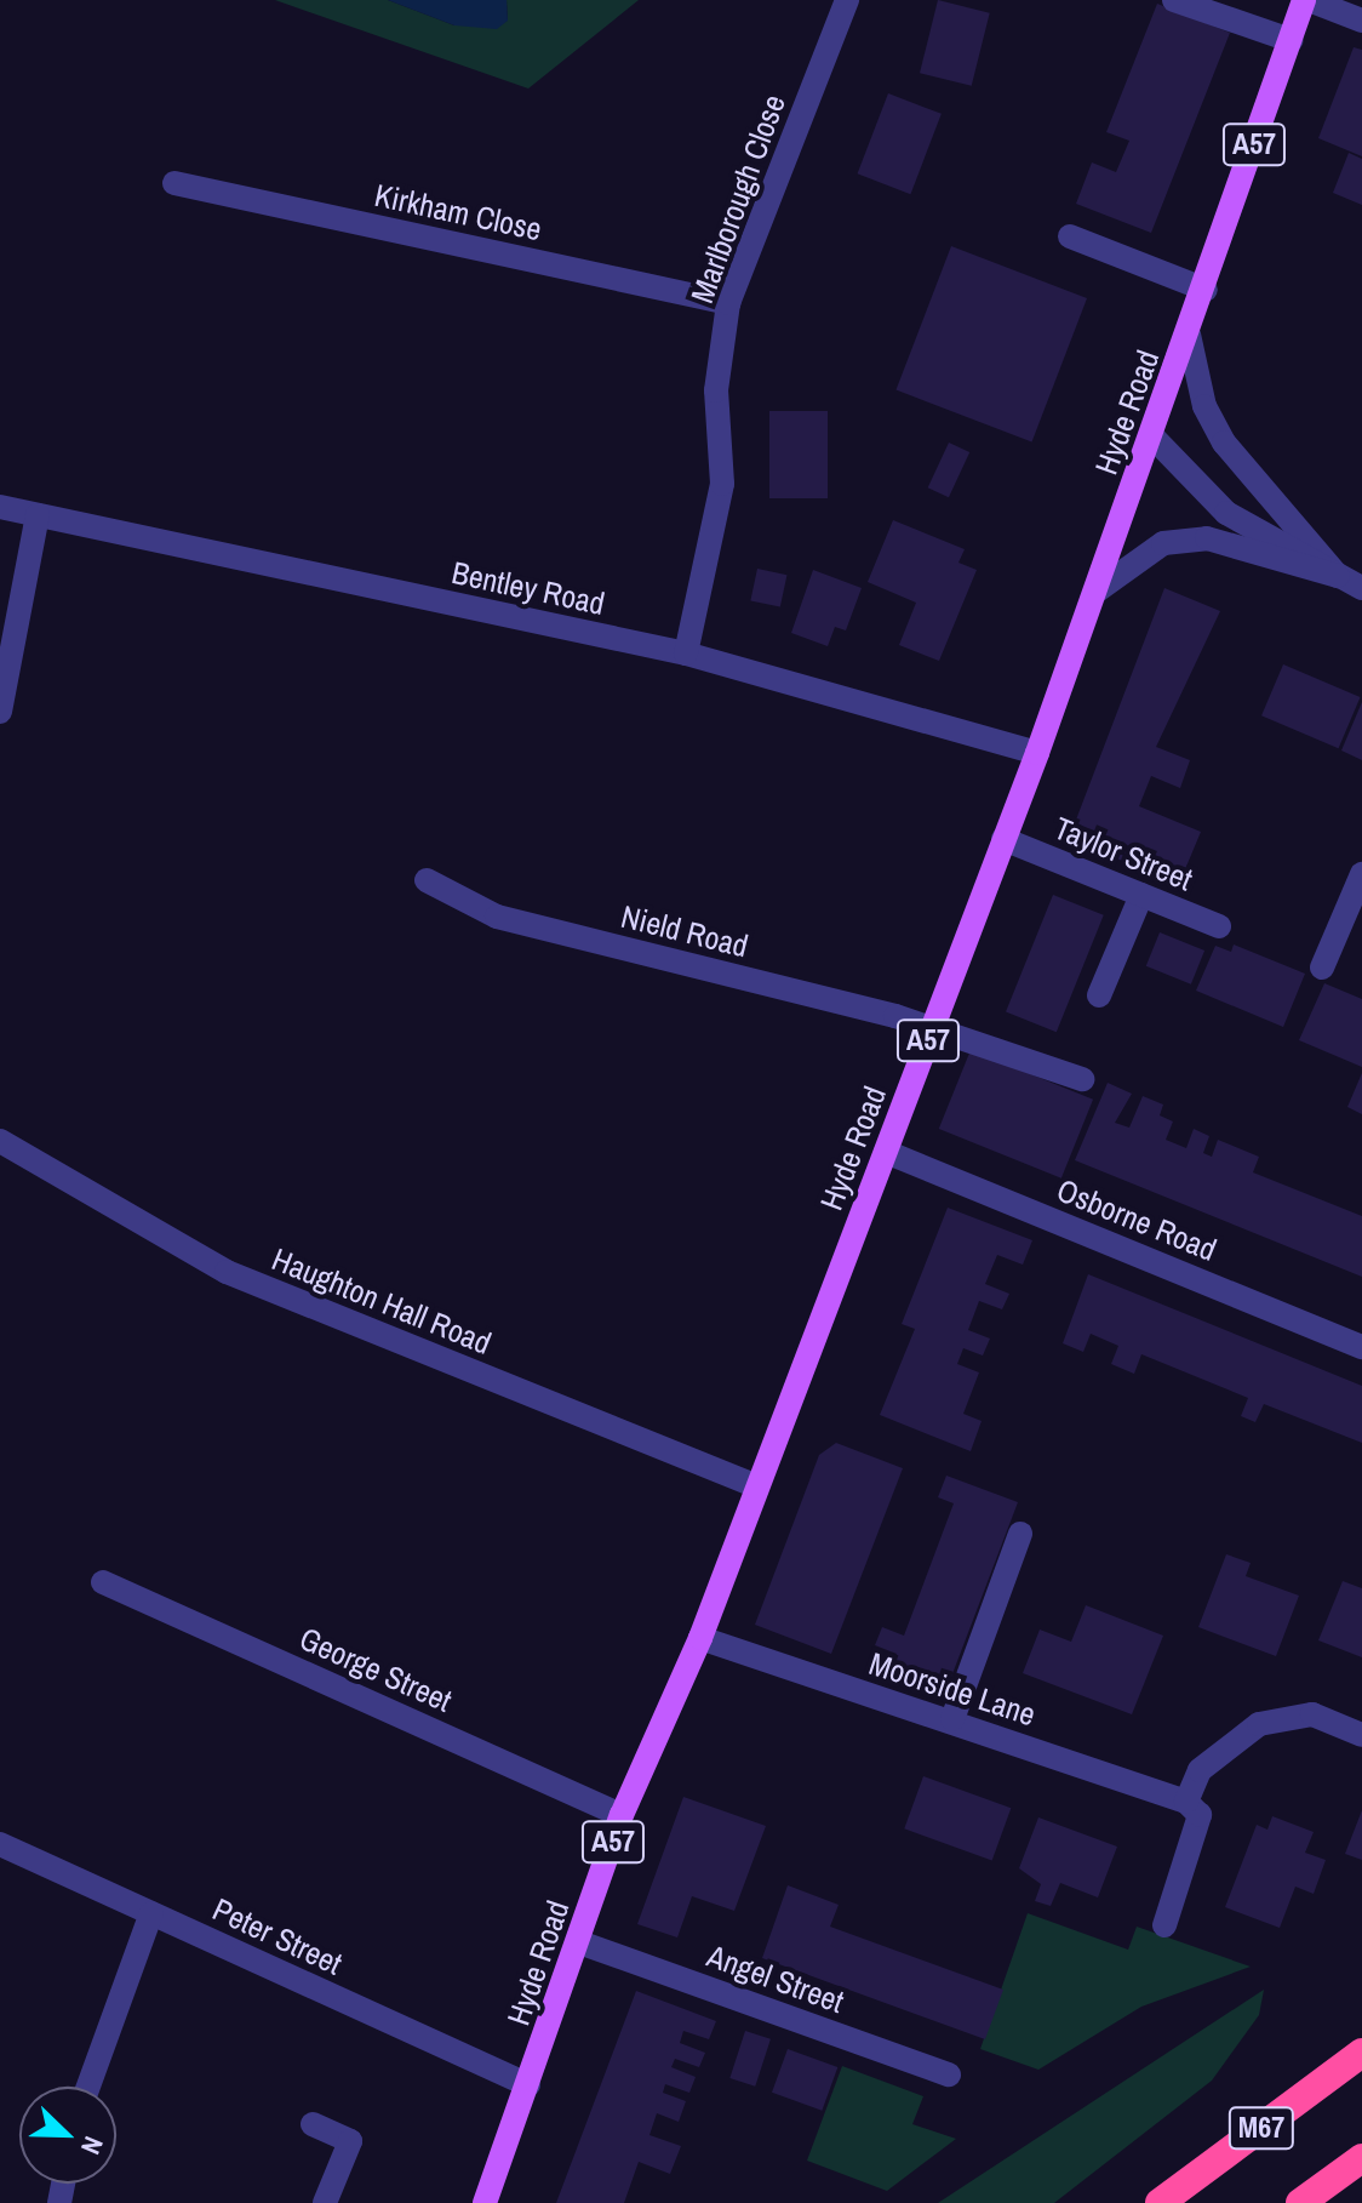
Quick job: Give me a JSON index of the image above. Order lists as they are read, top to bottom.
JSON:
{
  "streets": {
    "highway": ["M67"],
    "main road": ["A57", "Hyde Road"],
    "street": [
      "Marlborough Close",
      "Kirkham Close",
      "Bentley Road",
      "Taylor Street",
      "Nield Road",
      "Osborne Road",
      "Haughton Hall Road",
      "George Street",
      "Moorside Lane",
      "Peter Street",
      "Angel Street"
    ]
  },
  "crossings": [
    ["Marlborough Close", "Kirkham Close"],
    ["Marlborough Close", "Bentley Road"],
    ["Hyde Road", "Bentley Road"],
    ["Hyde Road", "Taylor Street"],
    ["Hyde Road", "Nield Road"],
    ["Hyde Road", "Osborne Road"],
    ["Hyde Road", "Haughton Hall Road"],
    ["Hyde Road", "George Street"],
    ["Hyde Road", "Moorside Lane"],
    ["Hyde Road", "Peter Street"],
    ["Hyde Road", "Angel Street"]
  ],
  "north": "bottom right"
}
